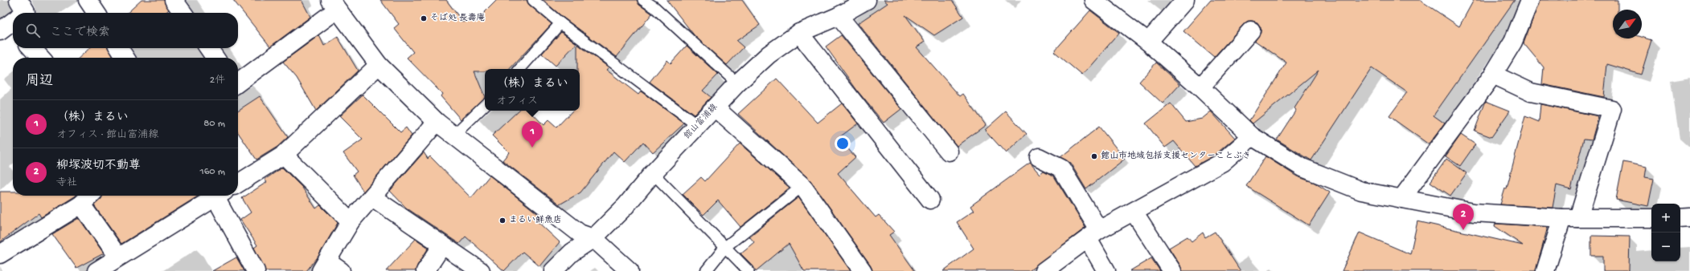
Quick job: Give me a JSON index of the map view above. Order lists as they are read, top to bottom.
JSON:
{
  "streets": {
    "street": ["館山富浦線"]
  },
  "places": ["そば処 長壽庵", "館山市地域包括支援センターことぶき", "まるい鮮魚店"],
  "north": "top right",
  "page": {
    "search": "ここで検索",
    "heading": ["周辺", "2件"],
    "popup": ["（株）まるい", "オフィス"],
    "list": [
      {
        "mark": "1",
        "name": "（株）まるい",
        "note": "オフィス · 館山富浦線",
        "value": "80 m"
      },
      {
        "mark": "2",
        "name": "柳塚波切不動尊",
        "note": "寺社",
        "value": "160 m"
      }
    ],
    "pins": ["1", "2"],
    "map_buttons": ["+", "−"]
  }
}
